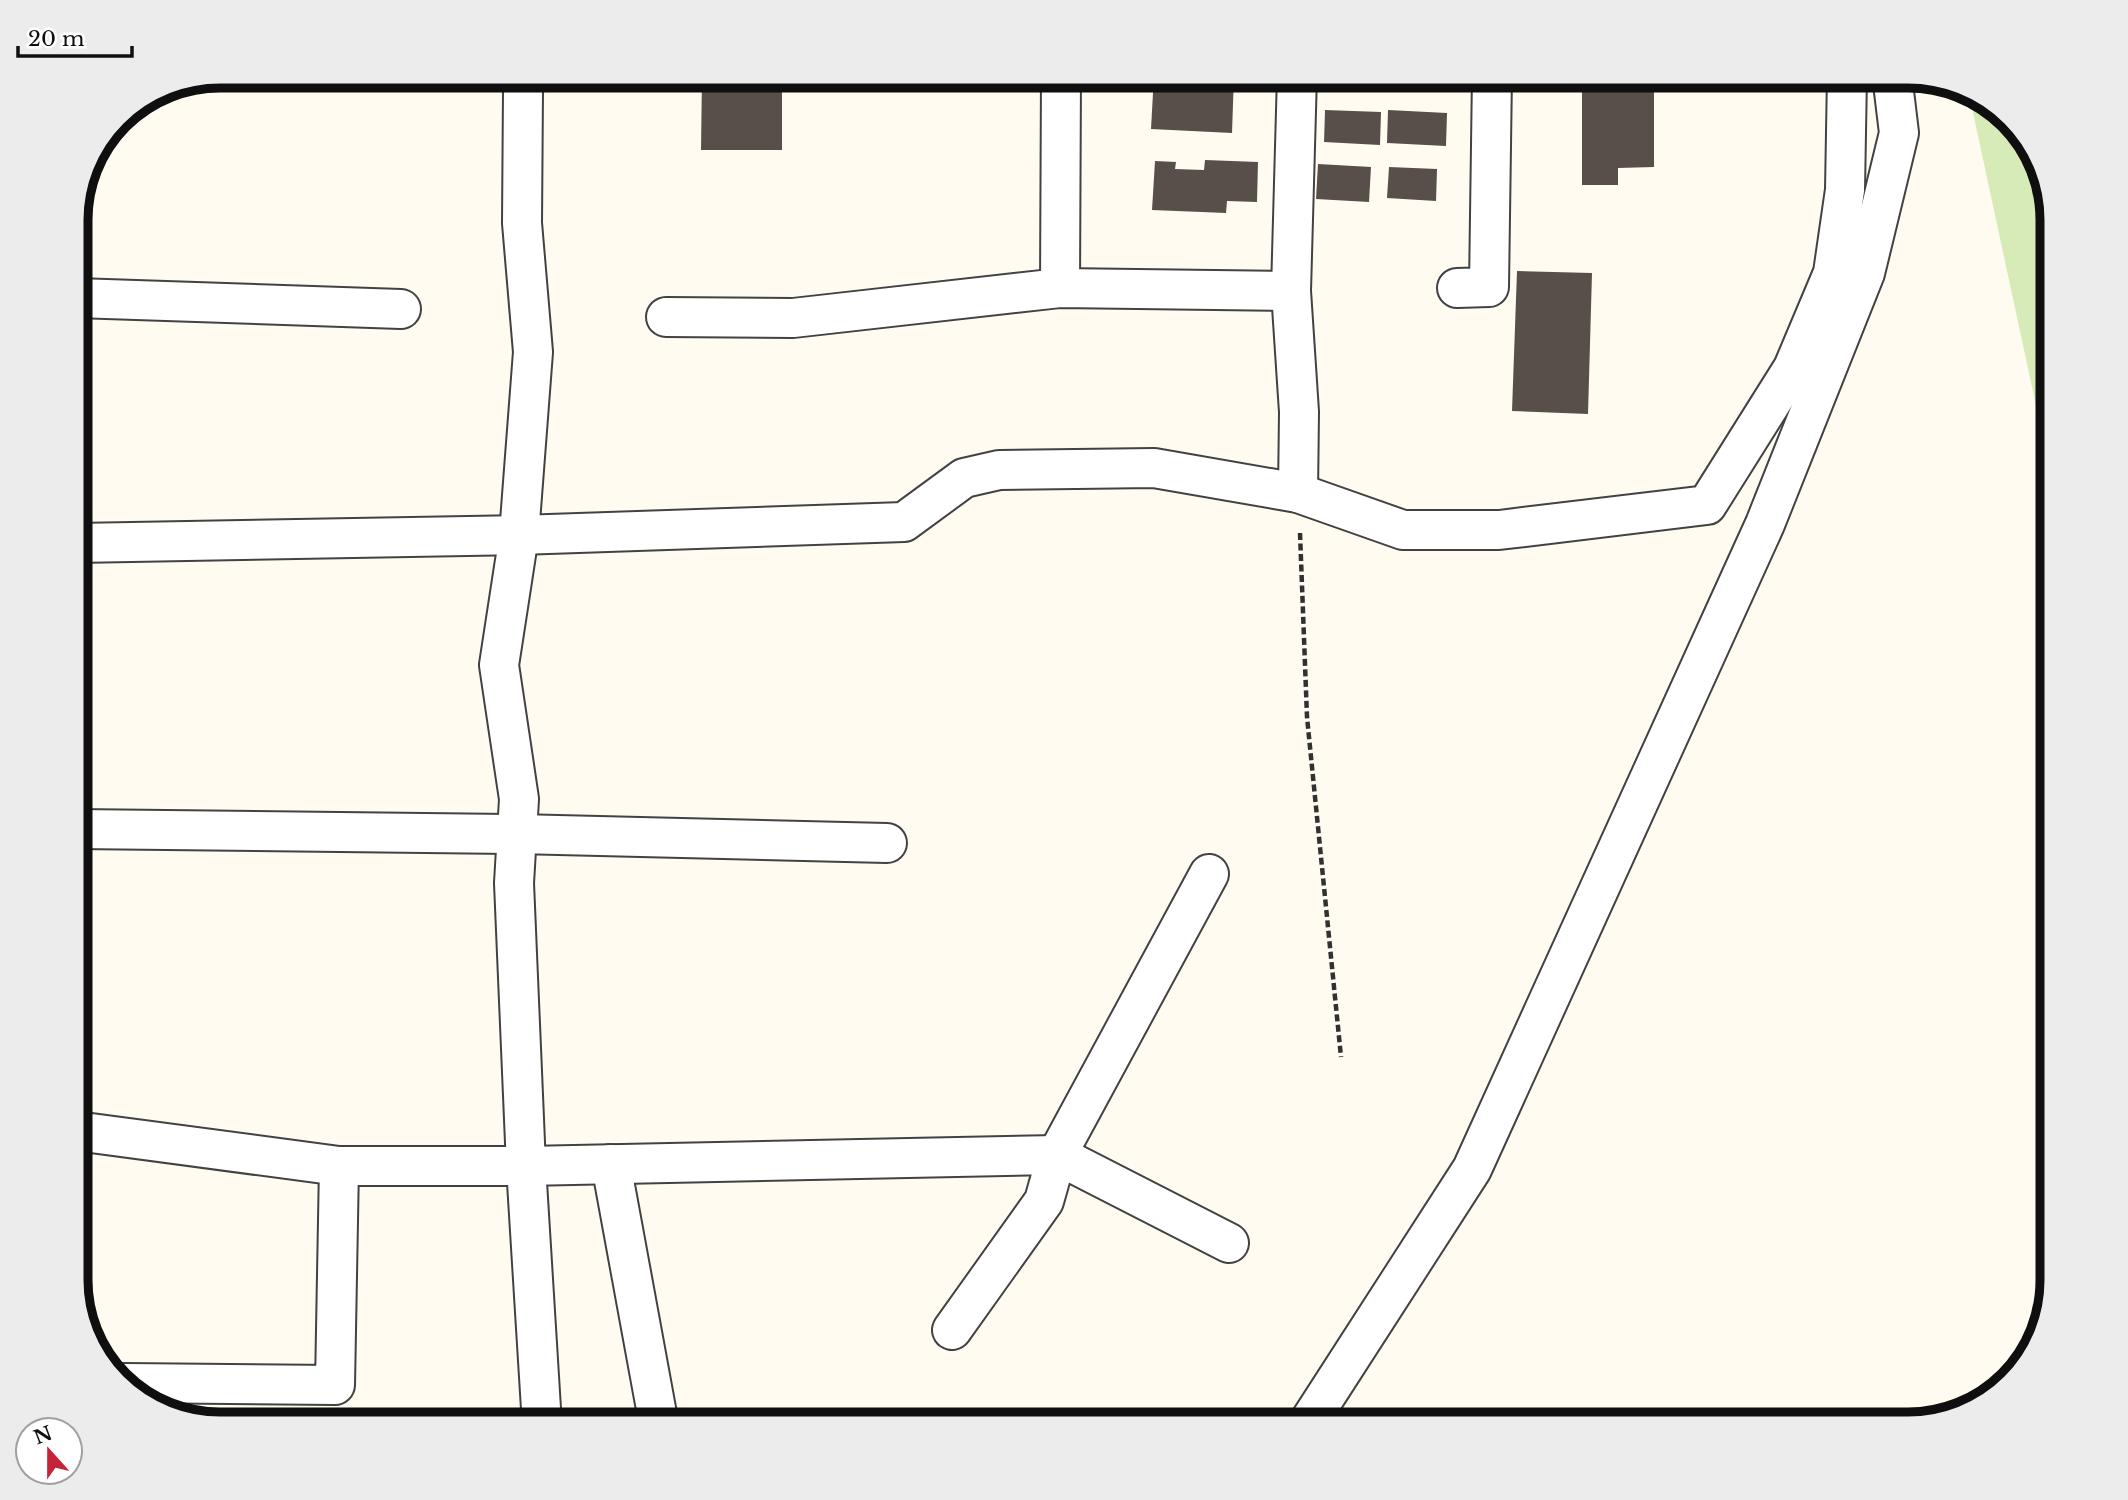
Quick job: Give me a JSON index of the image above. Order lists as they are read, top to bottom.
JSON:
{
  "scale_bar": "20 m",
  "north": "top"
}
